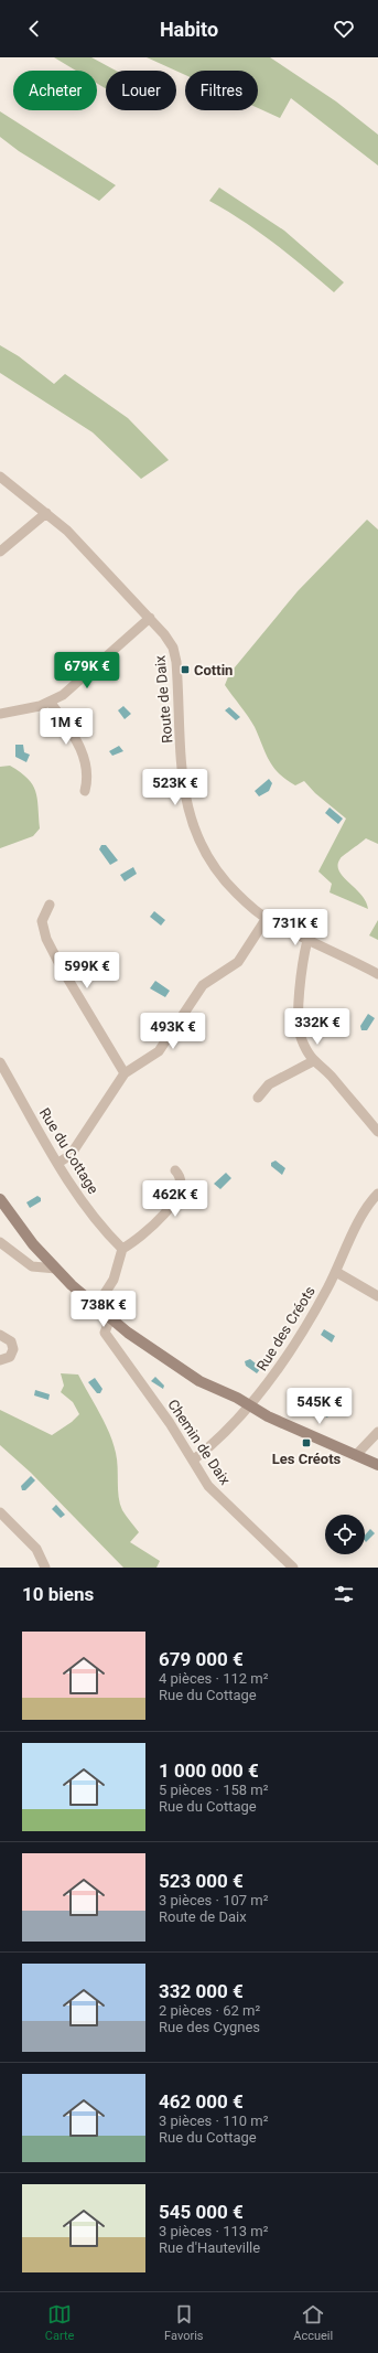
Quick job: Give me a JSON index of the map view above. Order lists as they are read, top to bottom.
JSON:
{
  "streets": {
    "street": [
      "Route de Daix",
      "Rue du Cottage",
      "Rue des Créots",
      "Chemin de Daix"
    ]
  },
  "crossings": [
    ["Rue des Créots", "Chemin de Daix"]
  ],
  "places": {
    "transit": ["Cottin", "Les Créots"]
  },
  "page": {
    "header": "Habito",
    "chip": ["Acheter", "Louer", "Filtres"],
    "price": [
      "679K €",
      "1M €",
      "523K €",
      "731K €",
      "599K €",
      "332K €",
      "493K €",
      "462K €",
      "738K €",
      "545K €"
    ],
    "heading": "10 biens",
    "list": [
      {
        "name": "679 000 €",
        "note": "4 pièces · 112 m² · Rue du Cottage"
      },
      {
        "name": "1 000 000 €",
        "note": "5 pièces · 158 m² · Rue du Cottage"
      },
      {
        "name": "523 000 €",
        "note": "3 pièces · 107 m² · Route de Daix"
      },
      {
        "name": "332 000 €",
        "note": "2 pièces · 62 m² · Rue des Cygnes"
      },
      {
        "name": "462 000 €",
        "note": "3 pièces · 110 m² · Rue du Cottage"
      },
      {
        "name": "545 000 €",
        "note": "3 pièces · 113 m² · Rue d'Hauteville"
      }
    ],
    "tabs": ["Carte", "Favoris", "Accueil"]
  }
}
